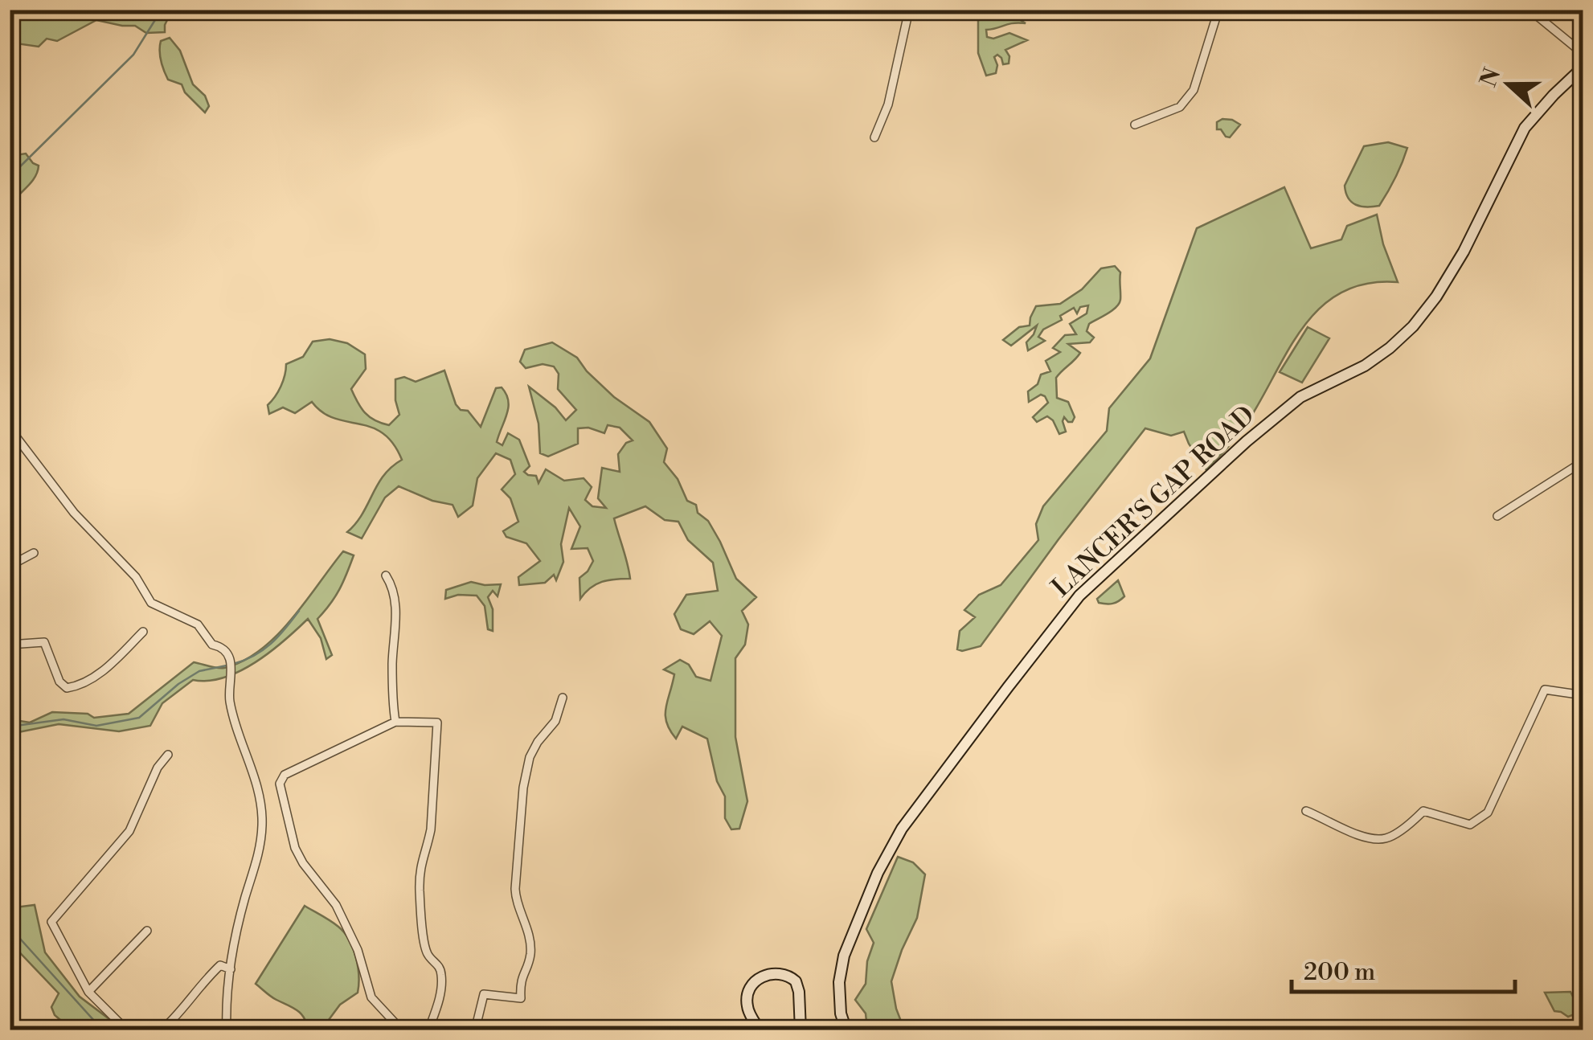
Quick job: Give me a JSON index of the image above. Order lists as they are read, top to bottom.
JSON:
{
  "streets": {
    "main road": ["LANCER'S GAP ROAD"]
  },
  "scale_bar": "200 m",
  "north": "left"
}
